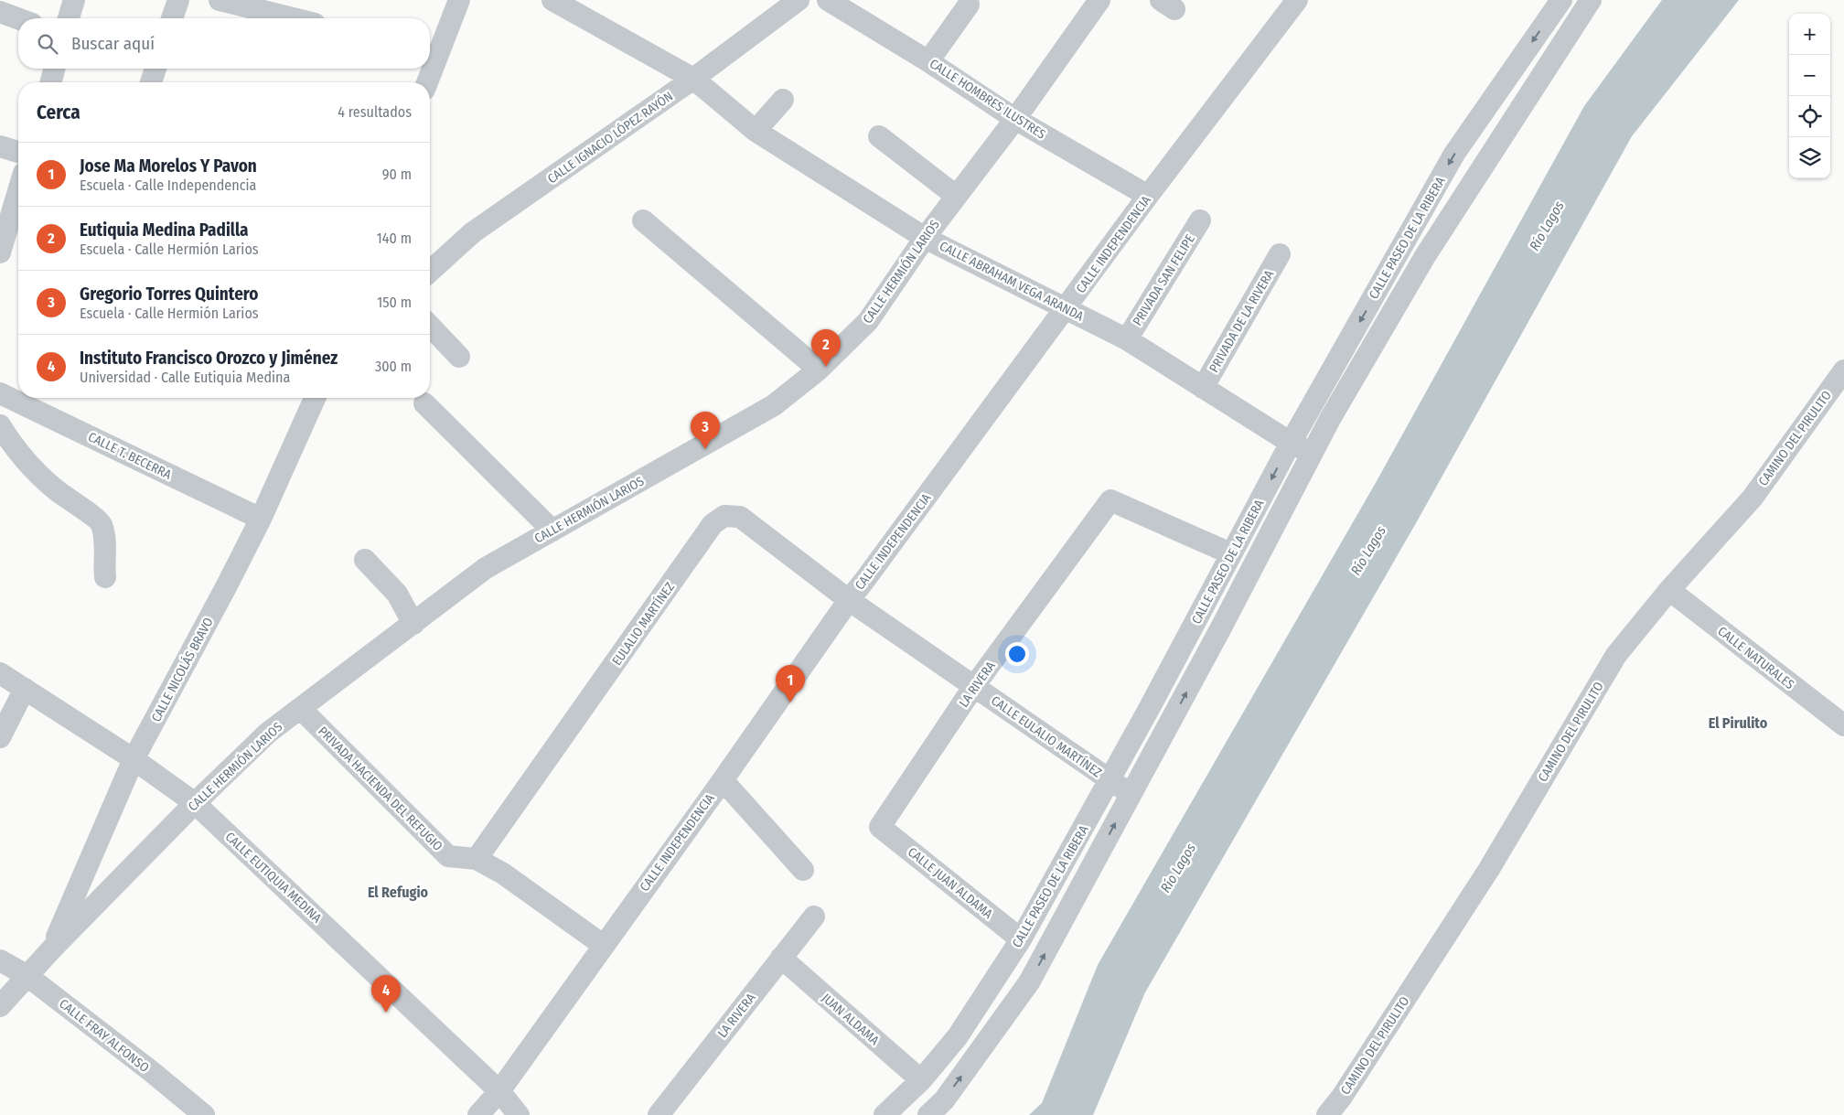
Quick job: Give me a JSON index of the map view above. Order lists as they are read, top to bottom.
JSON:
{
  "streets": {
    "street": [
      "CALLE HOMBRES ILUSTRES",
      "CALLE IGNACIO LÓPEZ RAYÓN",
      "CALLE PASEO DE LA RIBERA",
      "CALLE INDEPENDENCIA",
      "CALLE HERMIÓN LARIOS",
      "PRIVADA SAN FELIPE",
      "CALLE ABRAHAM VEGA ARANDA",
      "PRIVADA DE LA RIVERA",
      "CAMINO DEL PIRULITO",
      "CALLE T. BECERRA",
      "EULALIO MARTÍNEZ",
      "CALLE NATURALES",
      "CALLE NICOLÁS BRAVO",
      "LA RIVERA",
      "CALLE EULALIO MARTÍNEZ",
      "PRIVADA HACIENDA DEL REFUGIO",
      "CALLE EUTIQUIA MEDINA",
      "CALLE JUAN ALDAMA",
      "JUAN ALDAMA",
      "CALLE FRAY ALFONSO"
    ]
  },
  "crossings": [
    ["CALLE HOMBRES ILUSTRES", "CALLE INDEPENDENCIA"],
    ["CALLE HOMBRES ILUSTRES", "CALLE HERMIÓN LARIOS"],
    ["CALLE IGNACIO LÓPEZ RAYÓN", "CALLE ABRAHAM VEGA ARANDA"],
    ["CALLE PASEO DE LA RIBERA", "CALLE ABRAHAM VEGA ARANDA"],
    ["CALLE PASEO DE LA RIBERA", "LA RIVERA"],
    ["CALLE PASEO DE LA RIBERA", "CALLE EULALIO MARTÍNEZ"],
    ["CALLE PASEO DE LA RIBERA", "CALLE JUAN ALDAMA"],
    ["CALLE PASEO DE LA RIBERA", "JUAN ALDAMA"],
    ["CALLE INDEPENDENCIA", "CALLE ABRAHAM VEGA ARANDA"],
    ["CALLE INDEPENDENCIA", "EULALIO MARTÍNEZ"],
    ["CALLE INDEPENDENCIA", "CALLE EULALIO MARTÍNEZ"],
    ["CALLE INDEPENDENCIA", "PRIVADA HACIENDA DEL REFUGIO"],
    ["CALLE INDEPENDENCIA", "CALLE EUTIQUIA MEDINA"],
    ["CALLE HERMIÓN LARIOS", "CALLE ABRAHAM VEGA ARANDA"],
    ["CALLE HERMIÓN LARIOS", "CALLE NICOLÁS BRAVO"],
    ["CALLE HERMIÓN LARIOS", "PRIVADA HACIENDA DEL REFUGIO"],
    ["CALLE HERMIÓN LARIOS", "CALLE EUTIQUIA MEDINA"],
    ["CALLE HERMIÓN LARIOS", "CALLE FRAY ALFONSO"],
    ["PRIVADA SAN FELIPE", "CALLE ABRAHAM VEGA ARANDA"],
    ["CALLE ABRAHAM VEGA ARANDA", "PRIVADA DE LA RIVERA"],
    ["CAMINO DEL PIRULITO", "CALLE NATURALES"],
    ["CALLE T. BECERRA", "CALLE NICOLÁS BRAVO"],
    ["EULALIO MARTÍNEZ", "CALLE EULALIO MARTÍNEZ"],
    ["EULALIO MARTÍNEZ", "PRIVADA HACIENDA DEL REFUGIO"],
    ["CALLE NICOLÁS BRAVO", "CALLE EUTIQUIA MEDINA"],
    ["LA RIVERA", "CALLE EULALIO MARTÍNEZ"],
    ["LA RIVERA", "CALLE JUAN ALDAMA"],
    ["LA RIVERA", "JUAN ALDAMA"]
  ],
  "districts": ["El Pirulito", "El Refugio"],
  "water": ["Río Lagos"],
  "page": {
    "map_buttons": ["+", "−"],
    "search": "Buscar aquí",
    "heading": ["Cerca", "4 resultados"],
    "list": [
      {
        "mark": "1",
        "name": "Jose Ma Morelos Y Pavon",
        "note": "Escuela · Calle Independencia",
        "value": "90 m"
      },
      {
        "mark": "2",
        "name": "Eutiquia Medina Padilla",
        "note": "Escuela · Calle Hermión Larios",
        "value": "140 m"
      },
      {
        "mark": "3",
        "name": "Gregorio Torres Quintero",
        "note": "Escuela · Calle Hermión Larios",
        "value": "150 m"
      },
      {
        "mark": "4",
        "name": "Instituto Francisco Orozco y Jiménez",
        "note": "Universidad · Calle Eutiquia Medina",
        "value": "300 m"
      }
    ],
    "pins": [
      "2",
      "3",
      "1",
      "4"
    ]
  }
}
